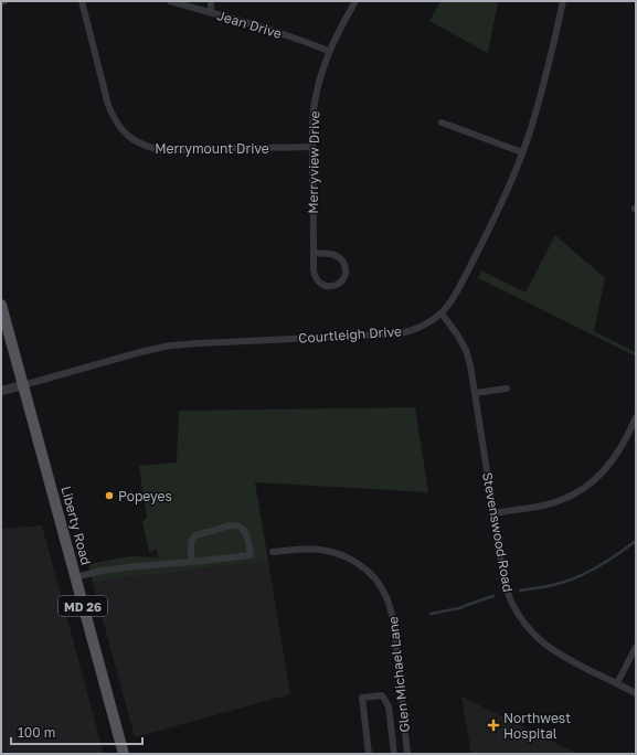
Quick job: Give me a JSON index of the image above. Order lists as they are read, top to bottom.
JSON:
{
  "streets": {
    "main road": ["Liberty Road", "MD 26"],
    "street": [
      "Jean Drive",
      "Merrymount Drive",
      "Merryview Drive",
      "Courtleigh Drive",
      "Stevenswood Road",
      "Glen Michael Lane"
    ]
  },
  "crossings": [
    ["Jean Drive", "Merryview Drive"],
    ["Merrymount Drive", "Merryview Drive"],
    ["Courtleigh Drive", "Liberty Road"],
    ["Courtleigh Drive", "Stevenswood Road"]
  ],
  "places": {
    "other": ["Popeyes"],
    "health": ["Northwest Hospital"]
  },
  "scale_bar": "100 m"
}
